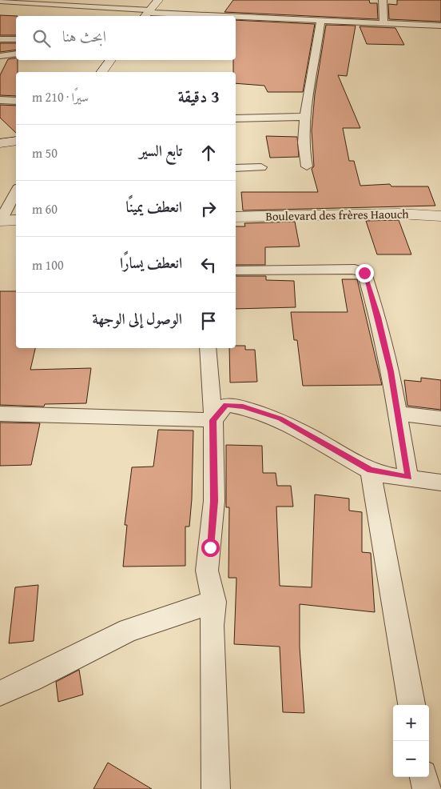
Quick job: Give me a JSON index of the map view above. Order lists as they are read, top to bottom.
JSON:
{
  "streets": {
    "street": ["Boulevard des frères Haouch"]
  },
  "page": {
    "search": "ابحث هنا",
    "heading": ["3 دقيقة", "سيرًا · 210 m"],
    "list": [
      ["تابع السير", "50 m"],
      ["انعطف يمينًا", "60 m"],
      ["انعطف يسارًا", "100 m"],
      "الوصول إلى الوجهة"
    ],
    "map_buttons": ["+", "−"]
  }
}
